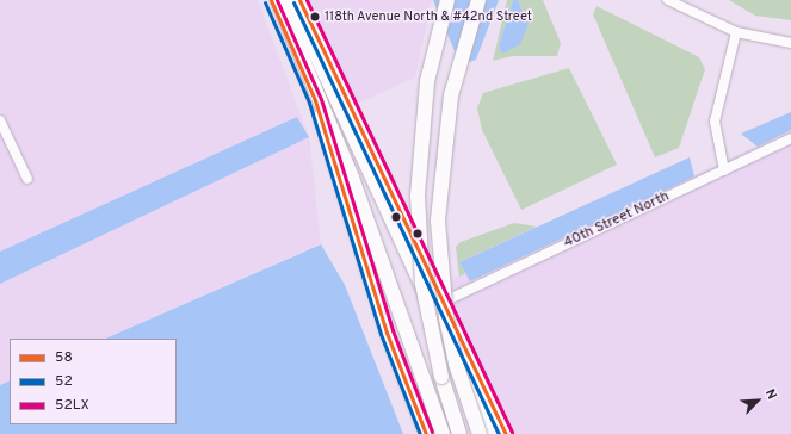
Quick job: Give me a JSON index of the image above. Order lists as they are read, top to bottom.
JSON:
{
  "streets": {
    "street": ["40th Street North"]
  },
  "places": ["118th Avenue North & #42nd Street"],
  "lines": ["transit line 58", "transit line 52LX", "transit line 52"],
  "legend": ["58", "52", "52LX"],
  "north": "top right"
}
